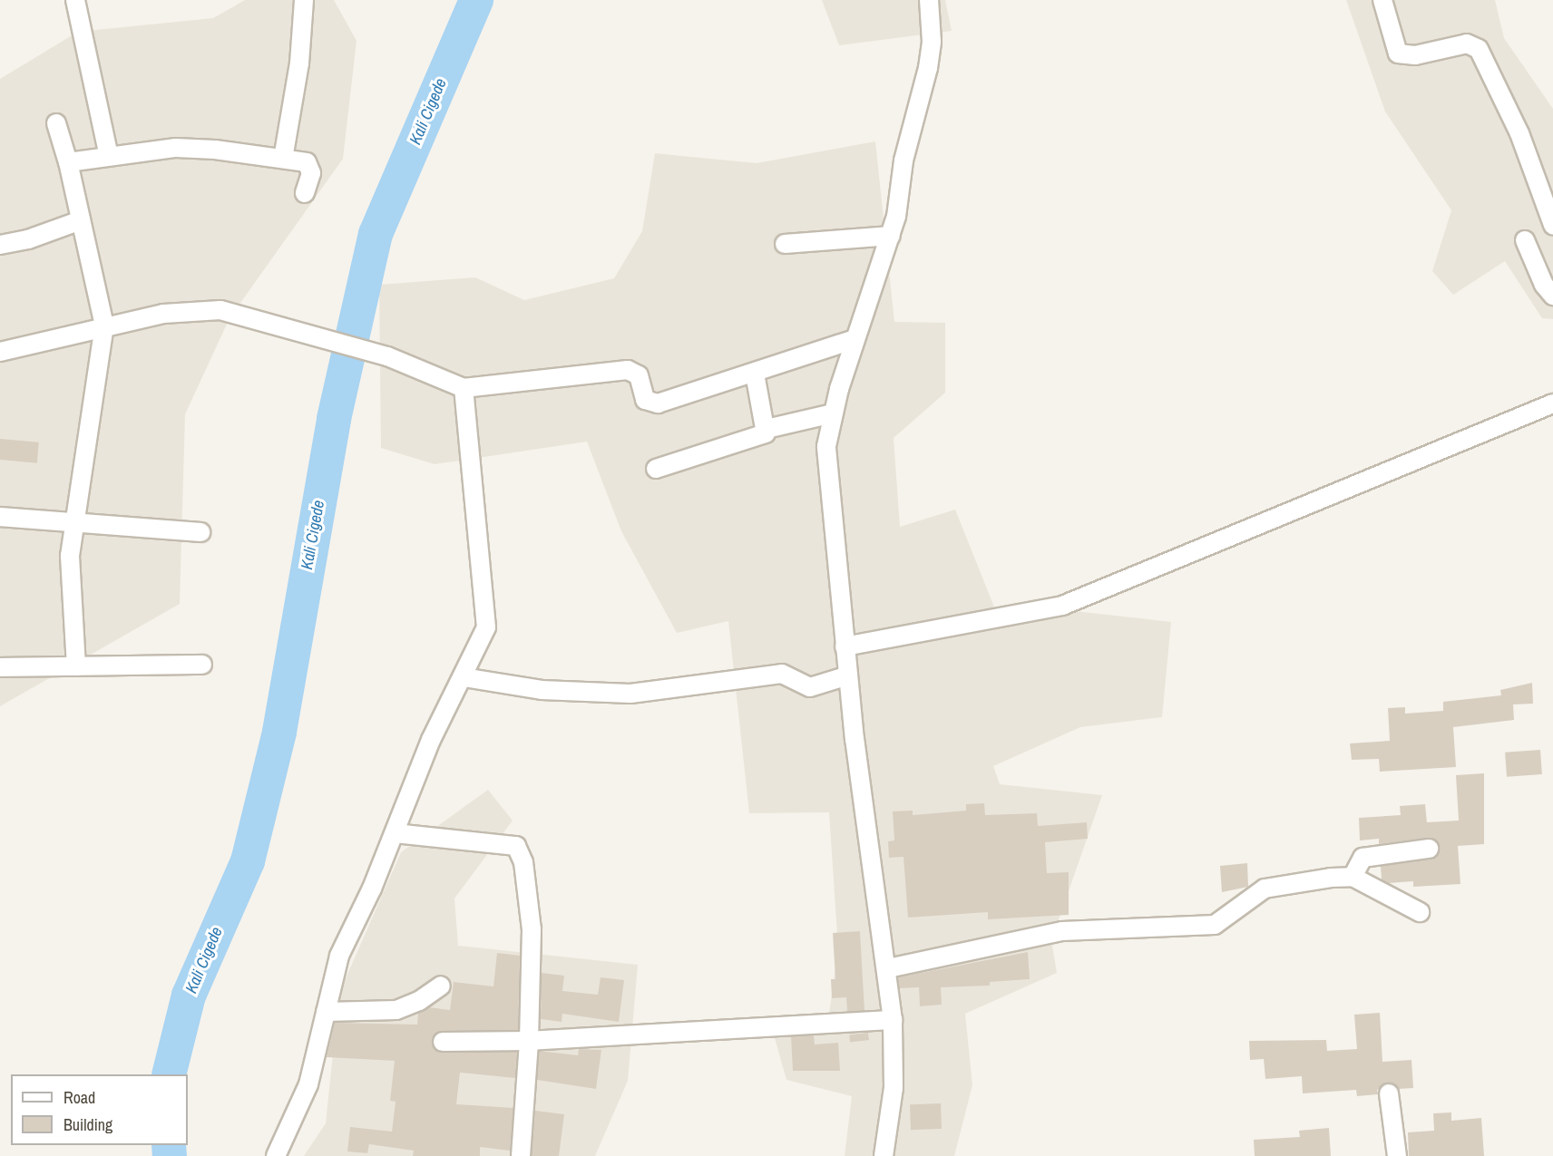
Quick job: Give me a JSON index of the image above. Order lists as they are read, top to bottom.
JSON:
{
  "water": ["Kali Cigede"],
  "legend": ["Road", "Building"]
}
